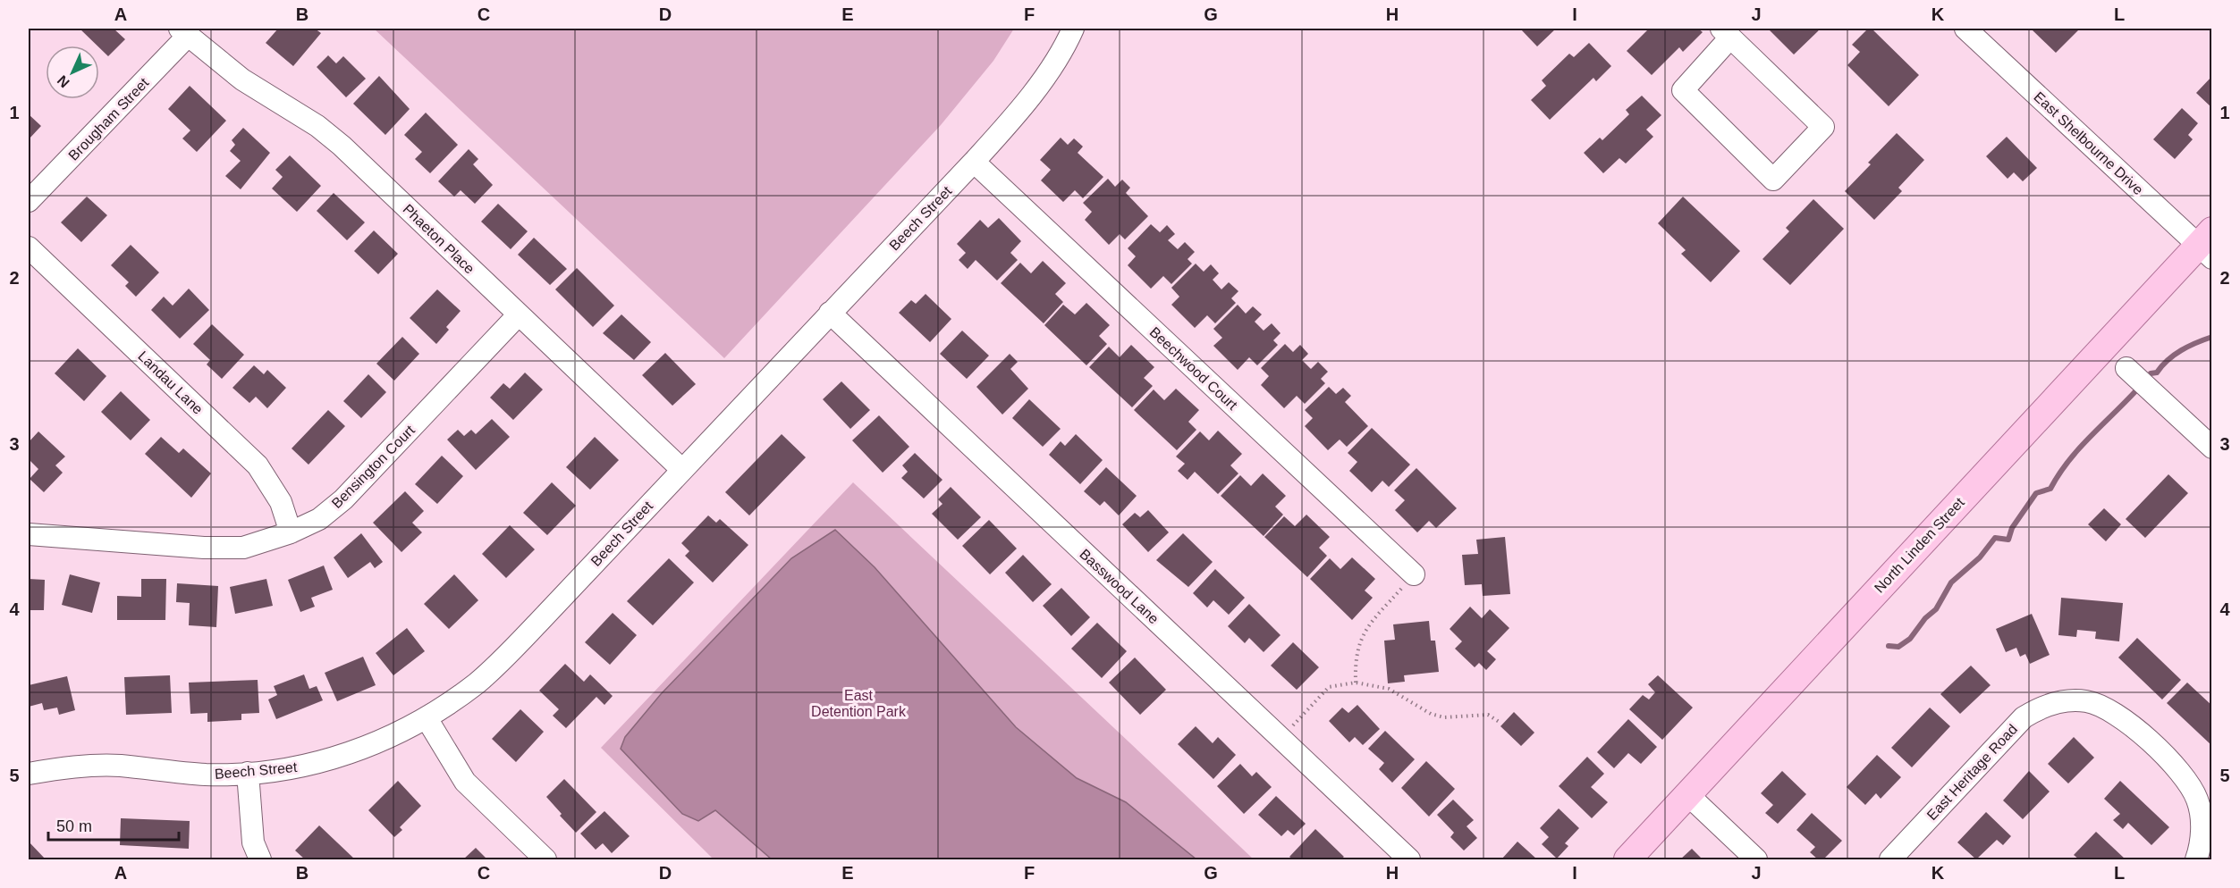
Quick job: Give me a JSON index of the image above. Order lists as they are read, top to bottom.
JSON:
{
  "streets": {
    "main road": ["North Linden Street"],
    "street": [
      "Brougham Street",
      "East Shelbourne Drive",
      "Beech Street",
      "Phaeton Place",
      "Beechwood Court",
      "Landau Lane",
      "Bensington Court",
      "Basswood Lane",
      "East Heritage Road"
    ]
  },
  "crossings": [
    ["Brougham Street", "Phaeton Place"],
    ["East Shelbourne Drive", "North Linden Street"],
    ["Beech Street", "Phaeton Place"],
    ["Beech Street", "Beechwood Court"],
    ["Beech Street", "Basswood Lane"],
    ["Phaeton Place", "Bensington Court"],
    ["Landau Lane", "Bensington Court"]
  ],
  "parks": ["East Detention Park"],
  "scale_bar": "50 m",
  "north": "bottom left",
  "grid": {
    "columns": [
      "A",
      "B",
      "C",
      "D",
      "E",
      "F",
      "G",
      "H",
      "I",
      "J",
      "K",
      "L"
    ],
    "rows": [
      "1",
      "2",
      "3",
      "4",
      "5"
    ]
  }
}
